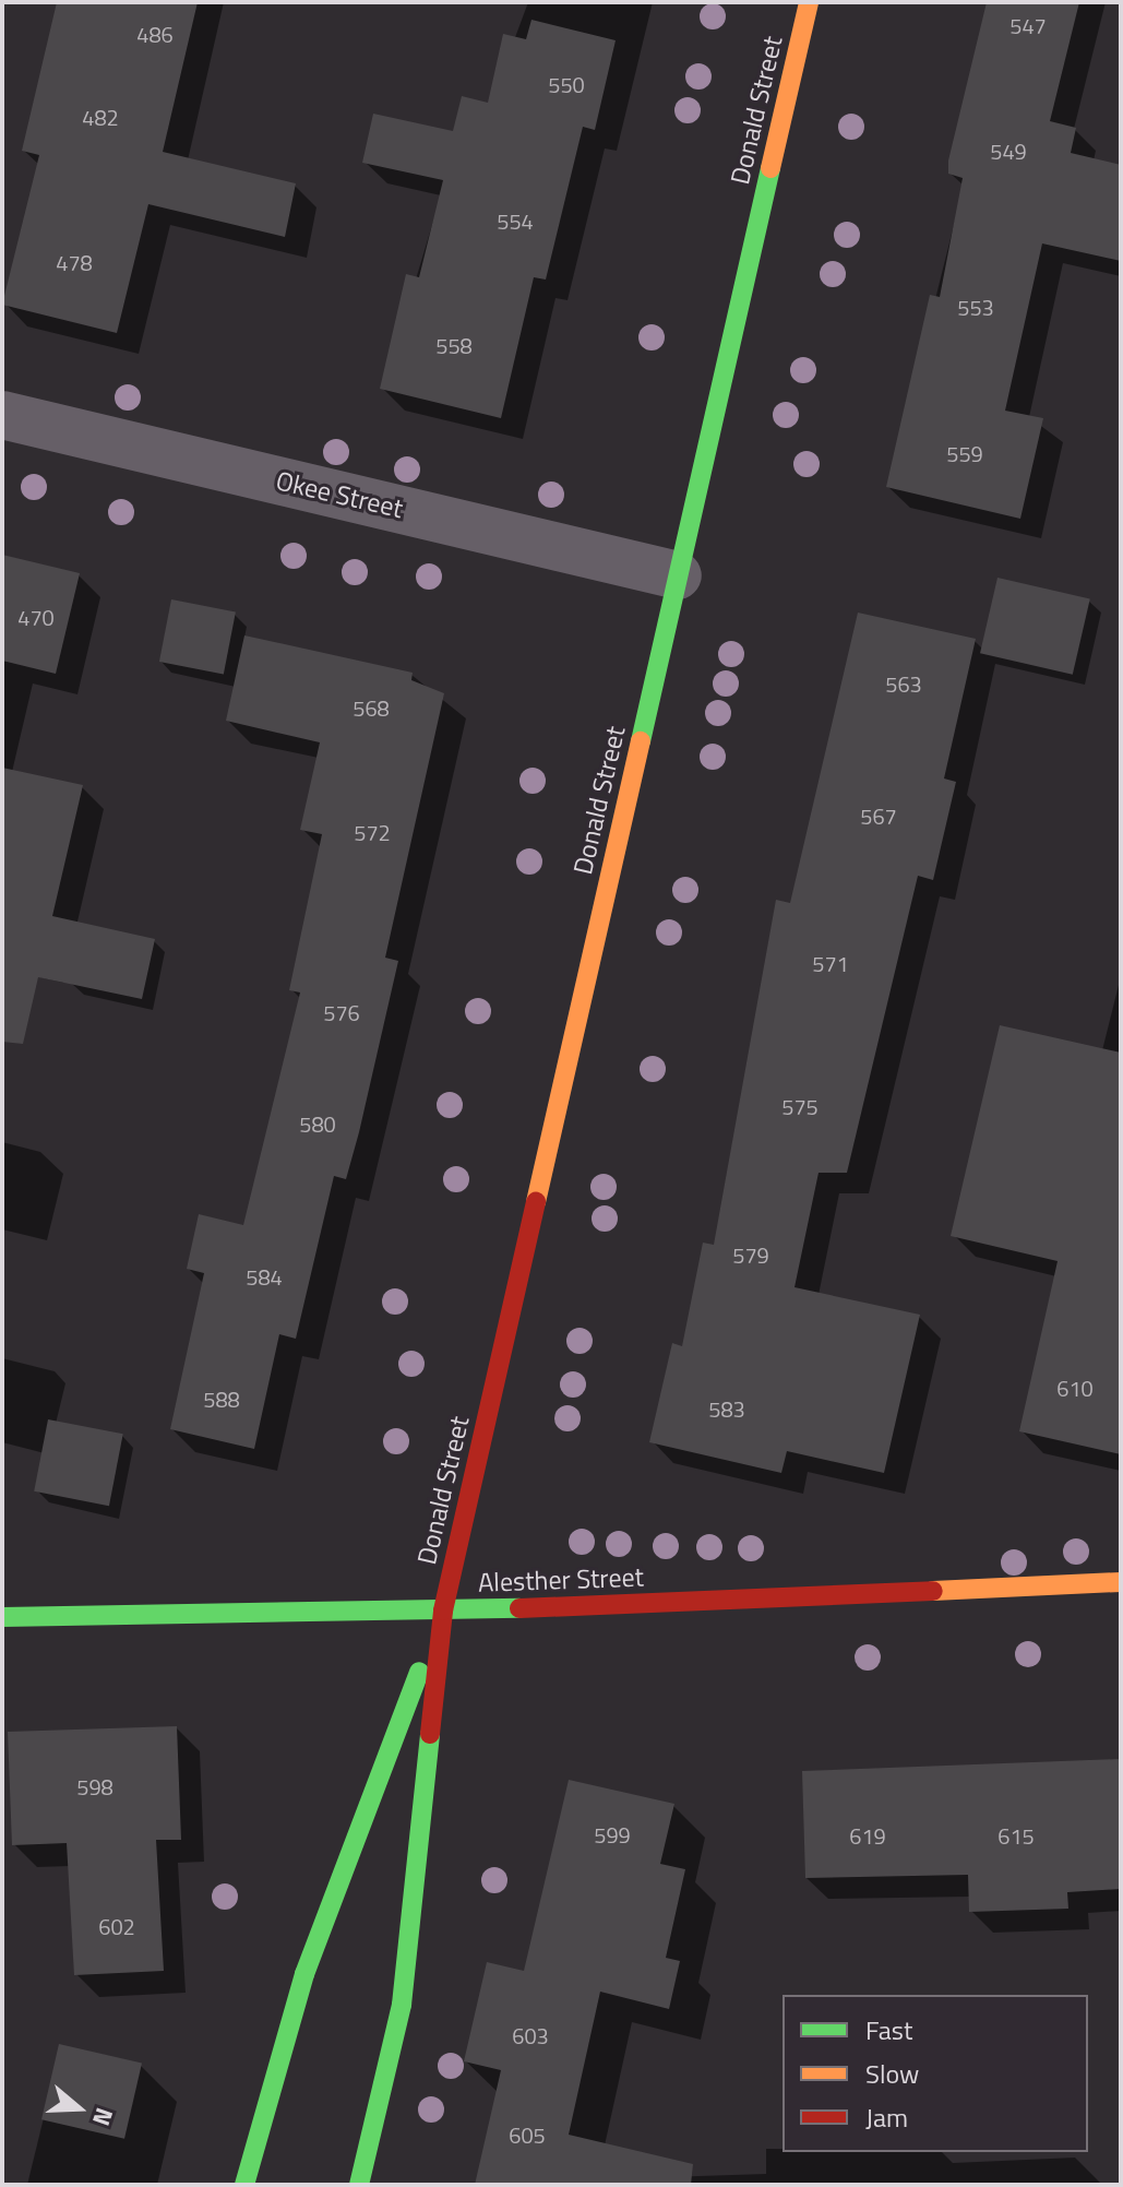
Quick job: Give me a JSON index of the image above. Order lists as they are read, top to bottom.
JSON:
{
  "streets": {
    "street": ["Donald Street", "Okee Street", "Alesther Street"]
  },
  "crossings": [
    ["Donald Street", "Okee Street"],
    ["Donald Street", "Alesther Street"]
  ],
  "house_numbers": [
    "547",
    "486",
    "550",
    "482",
    "549",
    "554",
    "478",
    "553",
    "558",
    "559",
    "470",
    "563",
    "568",
    "567",
    "572",
    "571",
    "576",
    "575",
    "580",
    "579",
    "584",
    "610",
    "588",
    "583",
    "598",
    "599",
    "619",
    "615",
    "602",
    "603",
    "605"
  ],
  "legend": ["Fast", "Slow", "Jam"],
  "north": "right"
}
